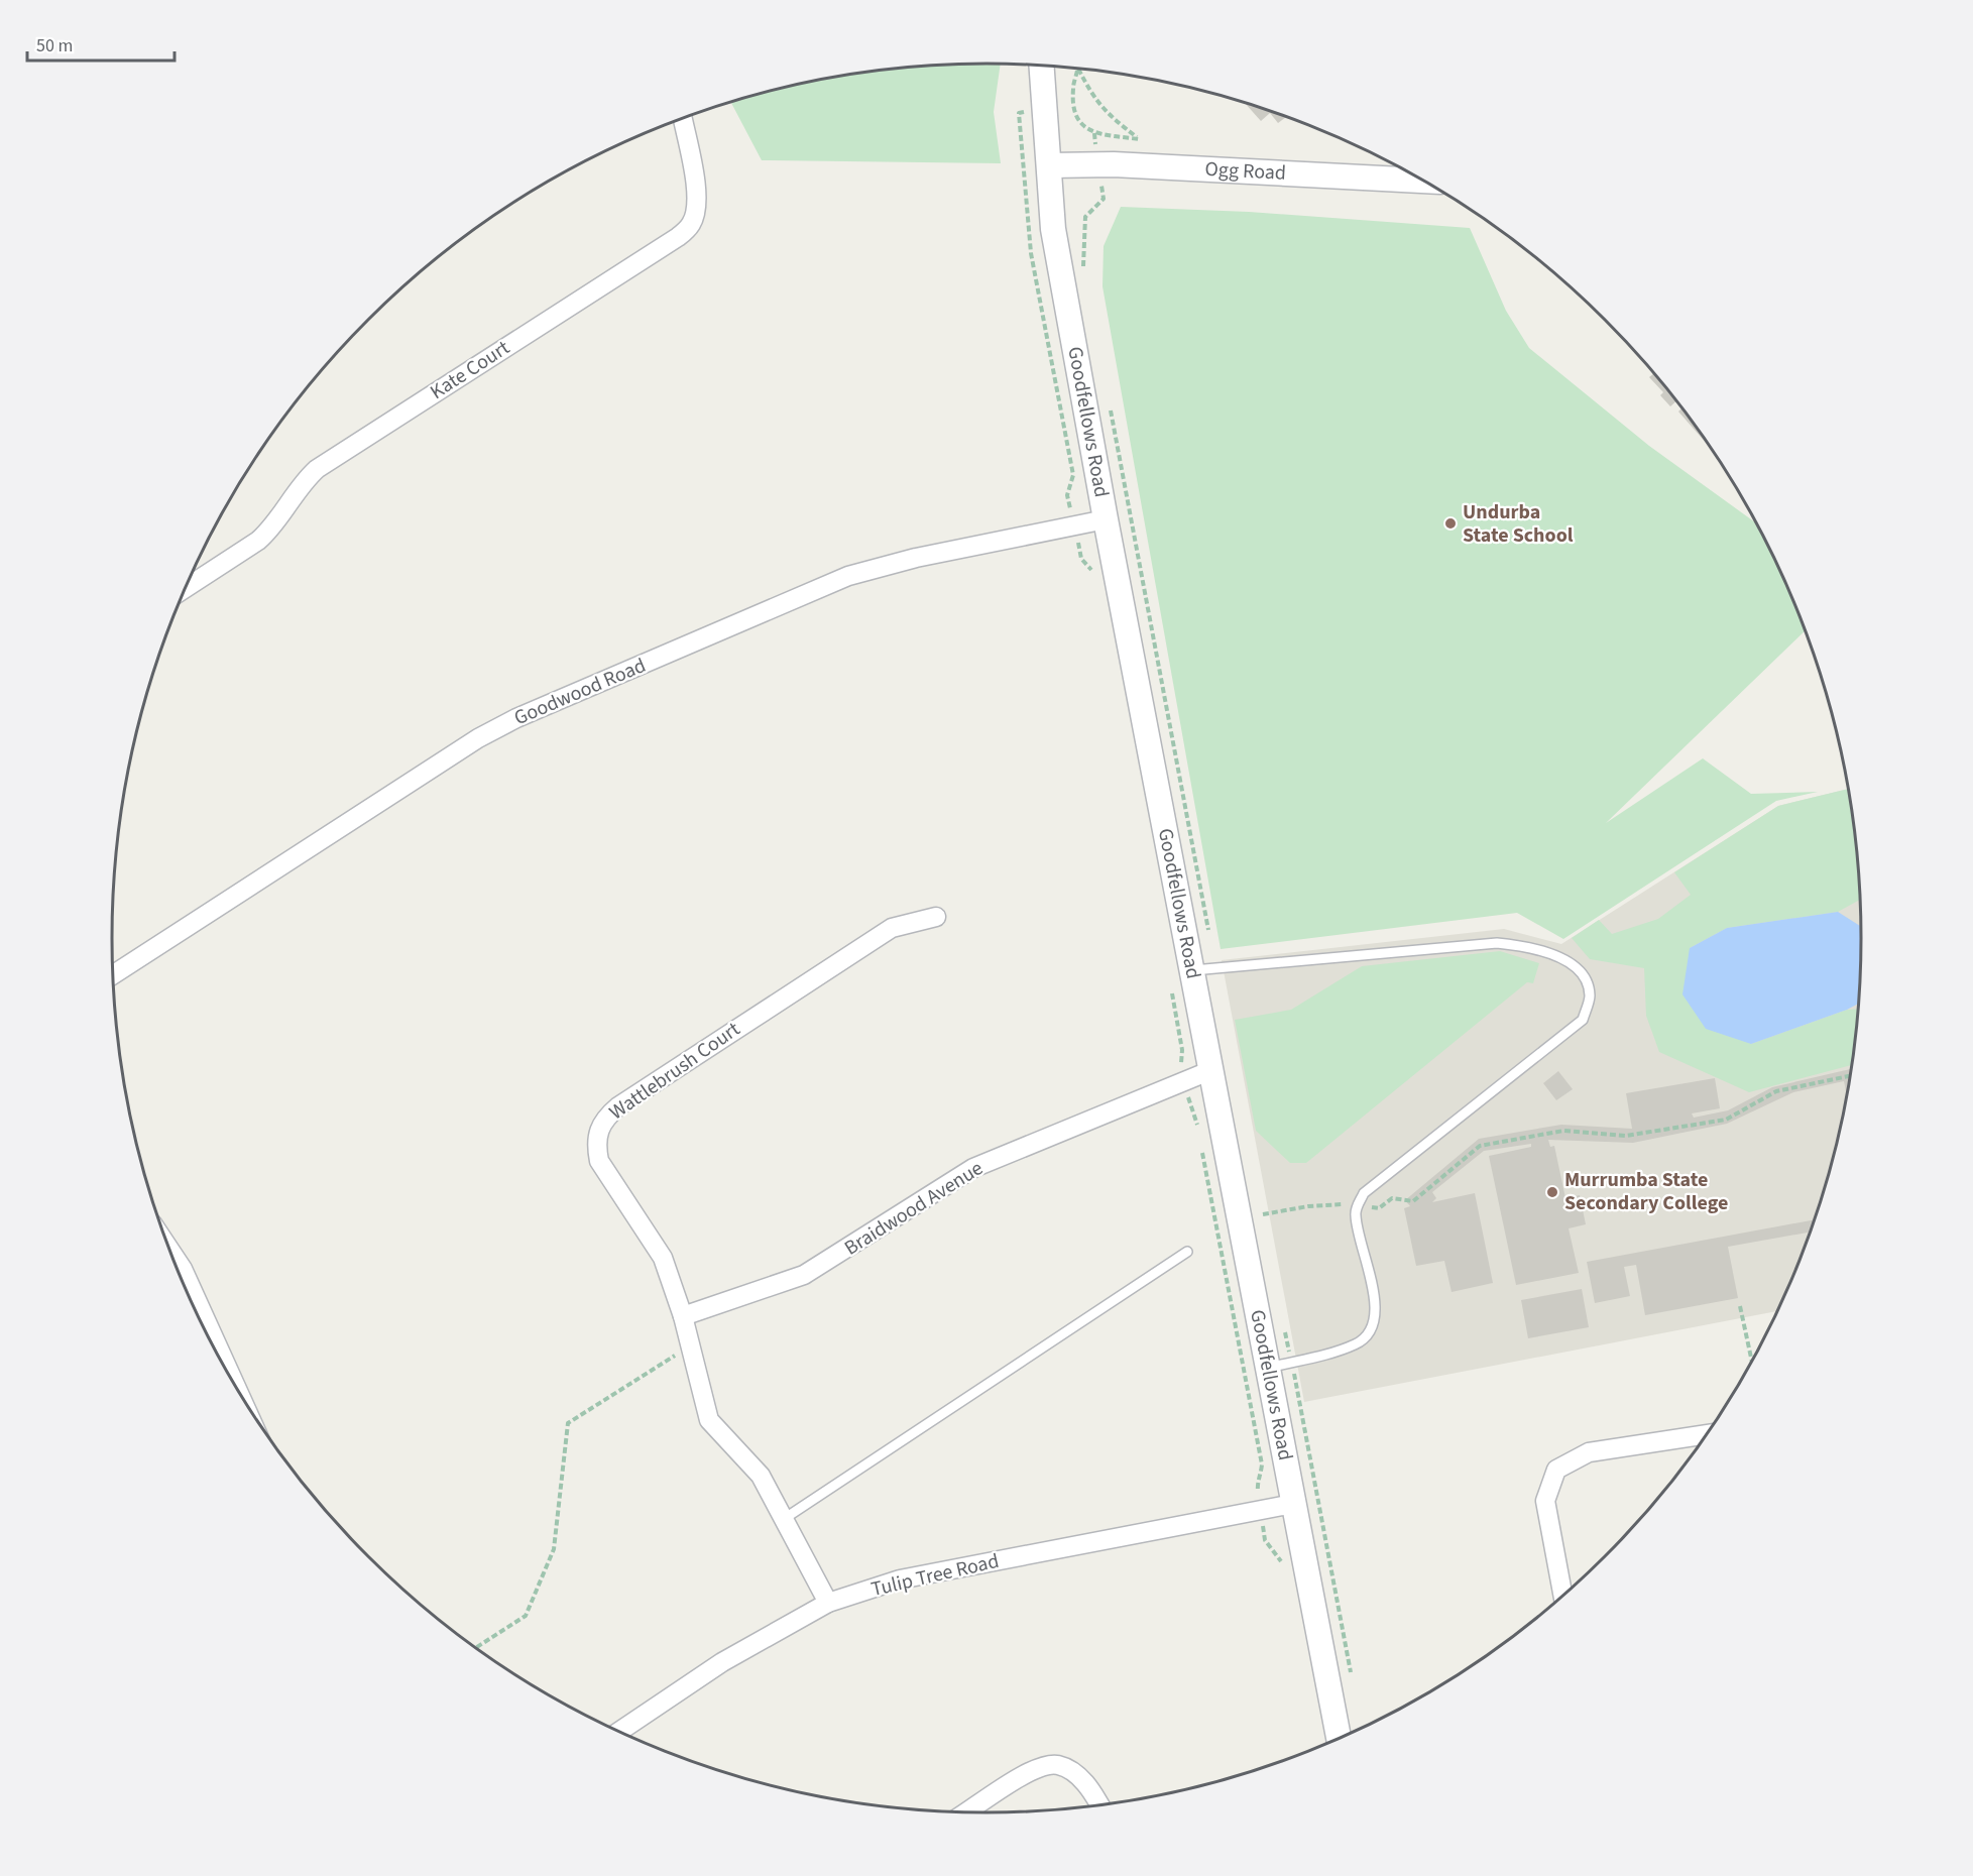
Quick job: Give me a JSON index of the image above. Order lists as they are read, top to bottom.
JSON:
{
  "streets": {
    "street": [
      "Ogg Road",
      "Kate Court",
      "Goodfellows Road",
      "Goodwood Road",
      "Wattlebrush Court",
      "Braidwood Avenue",
      "Tulip Tree Road"
    ]
  },
  "crossings": [
    ["Ogg Road", "Goodfellows Road"],
    ["Goodfellows Road", "Goodwood Road"],
    ["Goodfellows Road", "Braidwood Avenue"],
    ["Goodfellows Road", "Tulip Tree Road"],
    ["Wattlebrush Court", "Braidwood Avenue"],
    ["Wattlebrush Court", "Tulip Tree Road"]
  ],
  "places": ["Undurba State School", "Murrumba State Secondary College"],
  "scale_bar": "50 m"
}
